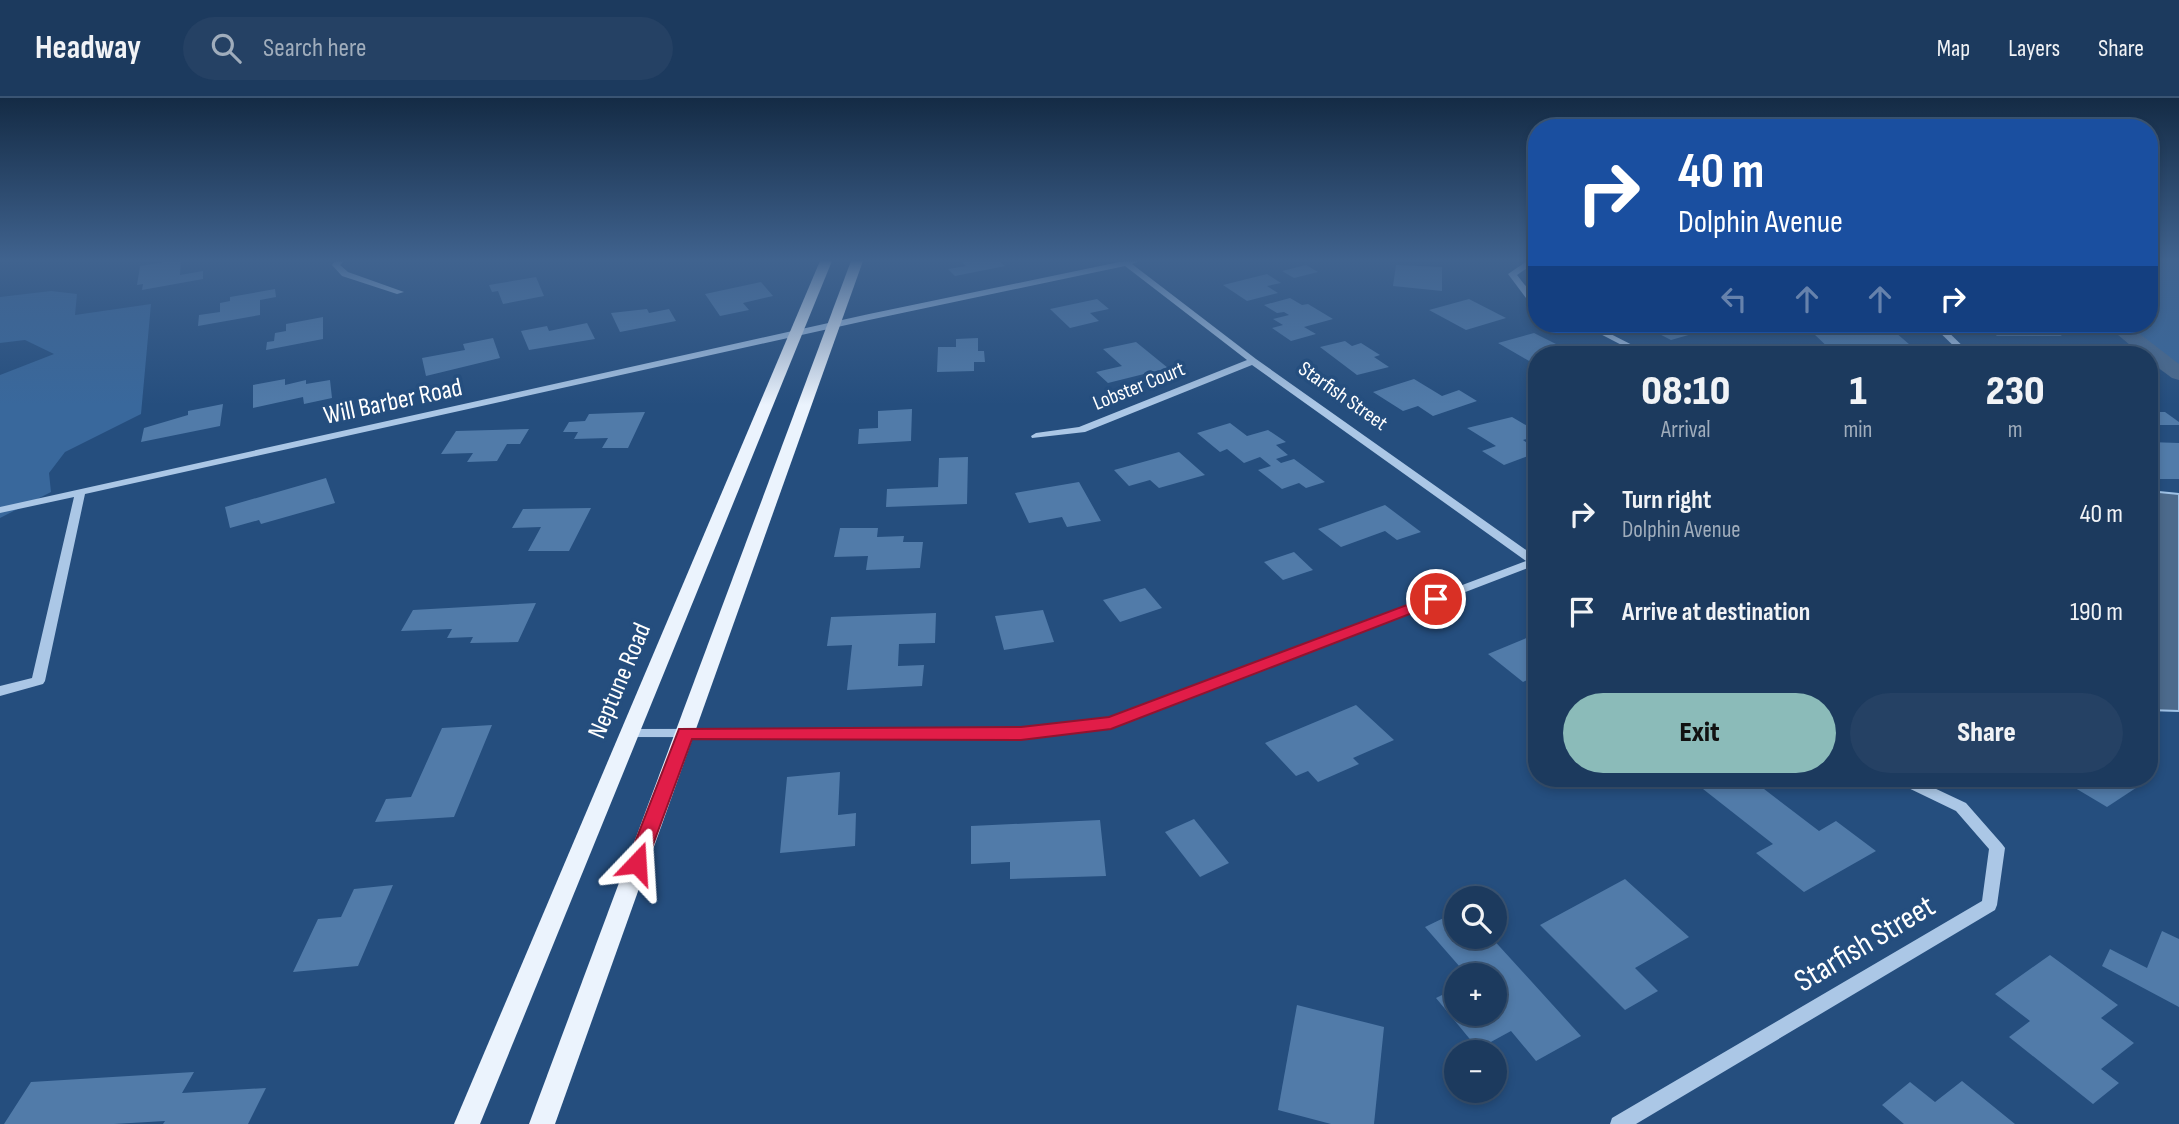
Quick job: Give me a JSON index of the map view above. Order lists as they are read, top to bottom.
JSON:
{
  "streets": {
    "main road": ["Neptune Road"],
    "street": ["Lobster Court", "Starfish Street", "Will Barber Road"]
  },
  "crossings": [
    ["Lobster Court", "Starfish Street"],
    ["Will Barber Road", "Neptune Road"]
  ],
  "page": {
    "header": "Headway",
    "search": "Search here",
    "nav": ["Map", "Layers", "Share"],
    "turn": ["40 m", "Dolphin Avenue"],
    "eta": [
      "08:10",
      "Arrival",
      "1",
      "min",
      "230",
      "m"
    ],
    "list": [
      {
        "name": "Turn right",
        "note": "Dolphin Avenue",
        "value": "40 m"
      },
      {
        "name": "Arrive at destination",
        "value": "190 m"
      }
    ],
    "buttons": ["Exit", "Share"],
    "map_buttons": ["+", "−"]
  }
}
